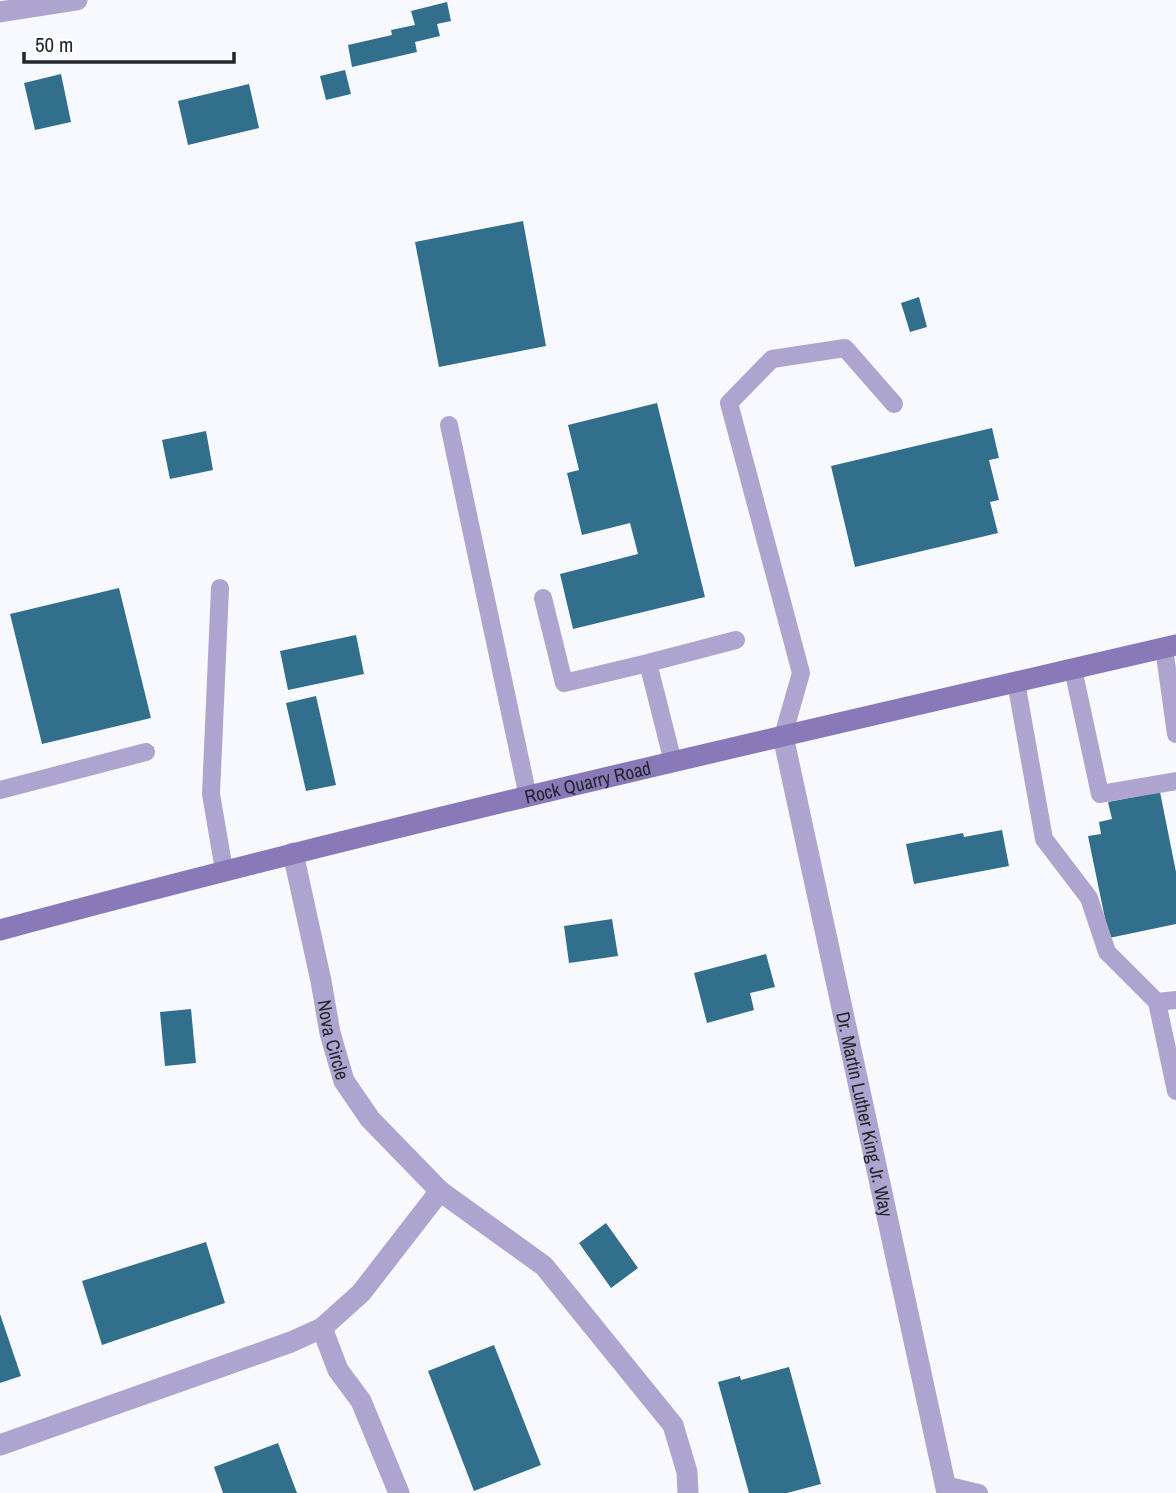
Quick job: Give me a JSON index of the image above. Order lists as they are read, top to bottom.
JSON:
{
  "streets": {
    "street": ["Rock Quarry Road", "Nova Circle", "Dr. Martin Luther King Jr. Way"]
  },
  "crossings": [
    ["Rock Quarry Road", "Nova Circle"],
    ["Rock Quarry Road", "Dr. Martin Luther King Jr. Way"]
  ],
  "scale_bar": "50 m"
}
